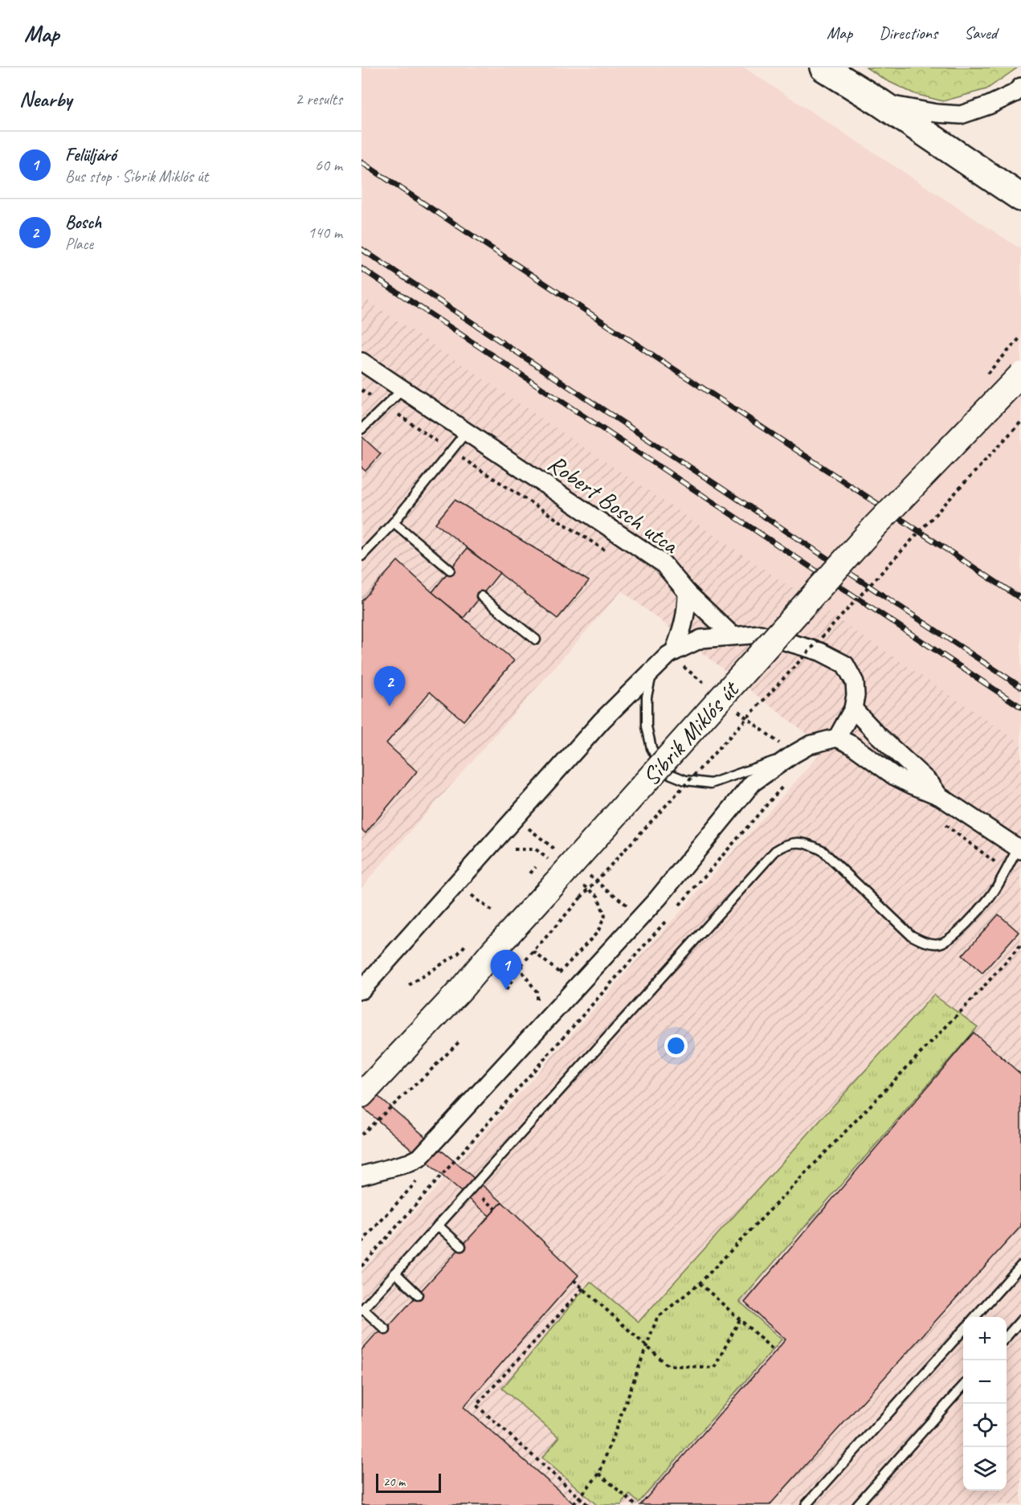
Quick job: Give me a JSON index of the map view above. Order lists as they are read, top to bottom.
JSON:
{
  "streets": {
    "main road": ["Sibrik Miklós út"],
    "street": ["Robert Bosch utca"]
  },
  "scale_bar": "20 m",
  "page": {
    "header": "Map",
    "nav": ["Map", "Directions", "Saved"],
    "heading": ["Nearby", "2 results"],
    "list": [
      {
        "mark": "1",
        "name": "Felüljáró",
        "note": "Bus stop · Sibrik Miklós út",
        "value": "60 m"
      },
      {
        "mark": "2",
        "name": "Bosch",
        "note": "Place",
        "value": "140 m"
      }
    ],
    "pins": ["2", "1"],
    "map_buttons": ["+", "−"],
    "scale": "20 m"
  }
}
